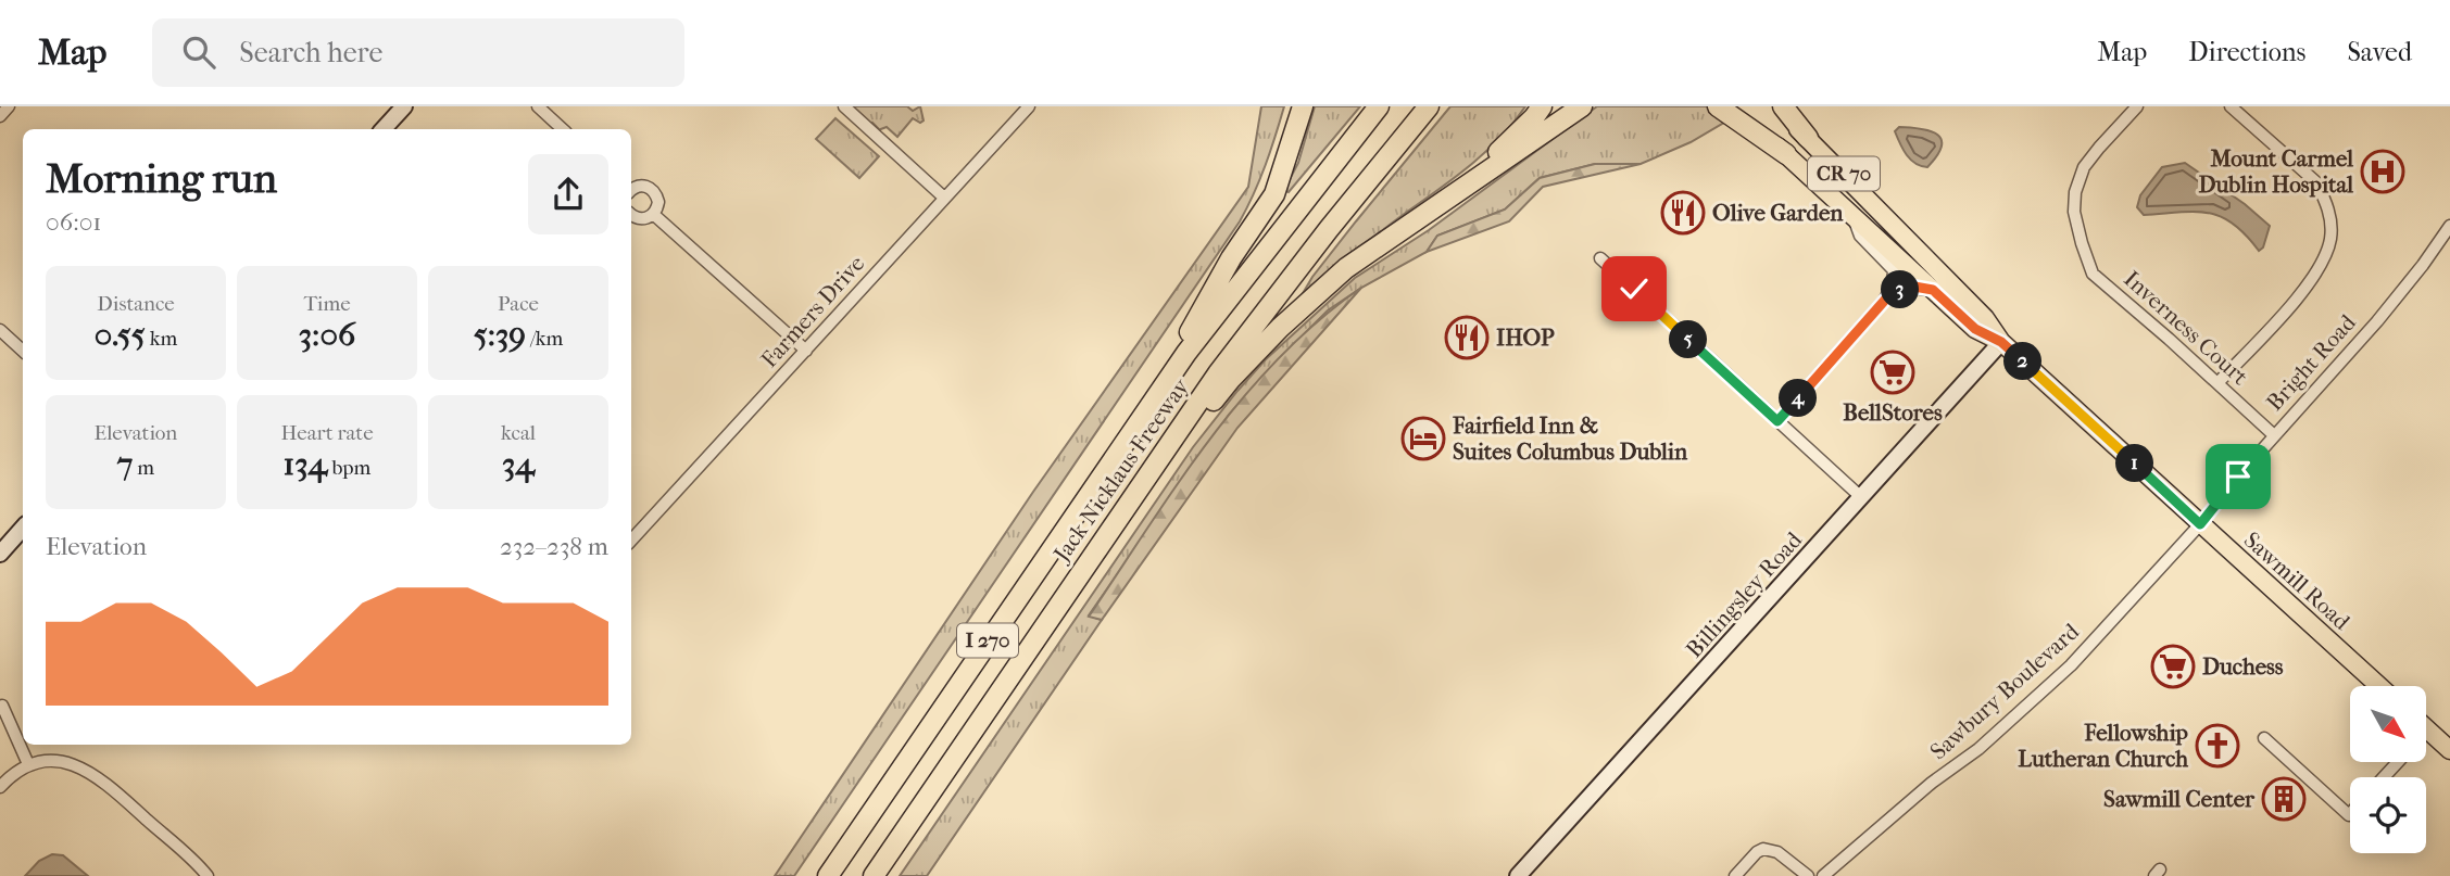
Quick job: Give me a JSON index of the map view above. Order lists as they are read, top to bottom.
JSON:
{
  "streets": {
    "highway": ["Jack Nicklaus Freeway", "I 270"],
    "main road": ["CR 70", "Sawmill Road"],
    "street": [
      "Farmers Drive",
      "Inverness Court",
      "Bright Road",
      "Billingsley Road",
      "Sawbury Boulevard"
    ]
  },
  "crossings": [
    ["Inverness Court", "Bright Road"],
    ["Bright Road", "Sawmill Road"],
    ["Bright Road", "Sawbury Boulevard"],
    ["Sawmill Road", "Billingsley Road"],
    ["Sawmill Road", "Sawbury Boulevard"]
  ],
  "places": {
    "hospital": ["Mount Carmel Dublin Hospital"],
    "restaurant": ["Olive Garden", "IHOP"],
    "supermarket": ["BellStores", "Duchess"],
    "hotel": ["Fairfield Inn & Suites Columbus Dublin"],
    "church": ["Fellowship Lutheran Church"],
    "building": ["Sawmill Center"]
  },
  "north": "bottom right",
  "page": {
    "header": "Map",
    "search": "Search here",
    "nav": ["Map", "Directions", "Saved"],
    "heading": ["Morning run", "06:01"],
    "stats": [
      ["Distance", "0.55 km"],
      ["Time", "3:06"],
      ["Pace", "5:39 /km"],
      ["Elevation", "7 m"],
      ["Heart rate", "134 bpm"],
      ["kcal", "34"]
    ],
    "pins": [
      "3",
      "5",
      "2",
      "4",
      "1"
    ],
    "chart": ["Elevation", "232–238 m"]
  }
}
